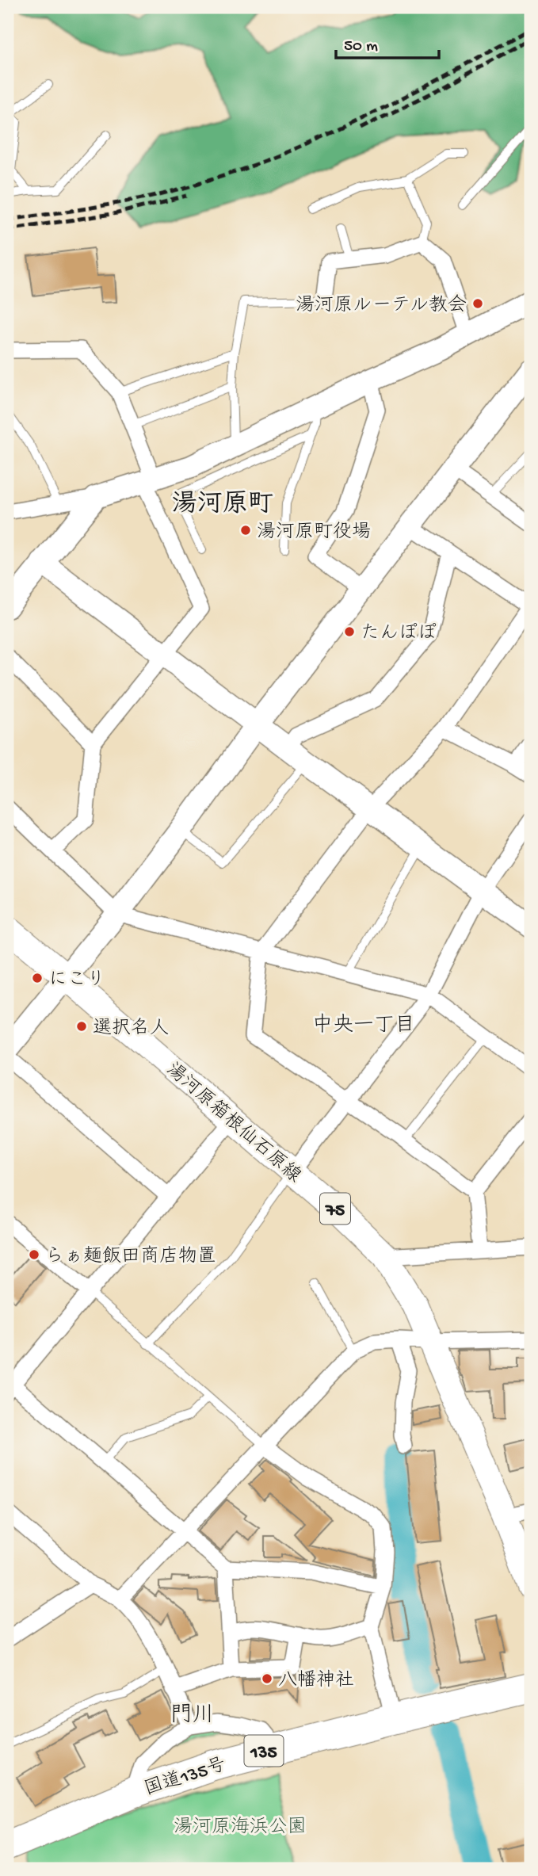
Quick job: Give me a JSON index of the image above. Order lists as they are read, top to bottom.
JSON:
{
  "streets": {
    "highway": ["135", "国道135号"],
    "main road": ["湯河原箱根仙石原線", "75"]
  },
  "districts": ["湯河原町", "中央一丁目", "門川"],
  "parks": ["湯河原海浜公園"],
  "places": [
    "湯河原ルーテル教会",
    "湯河原町役場",
    "たんぽぽ",
    "にこり",
    "選択名人",
    "らぁ麺飯田商店物置",
    "八幡神社"
  ],
  "scale_bar": "50 m"
}
